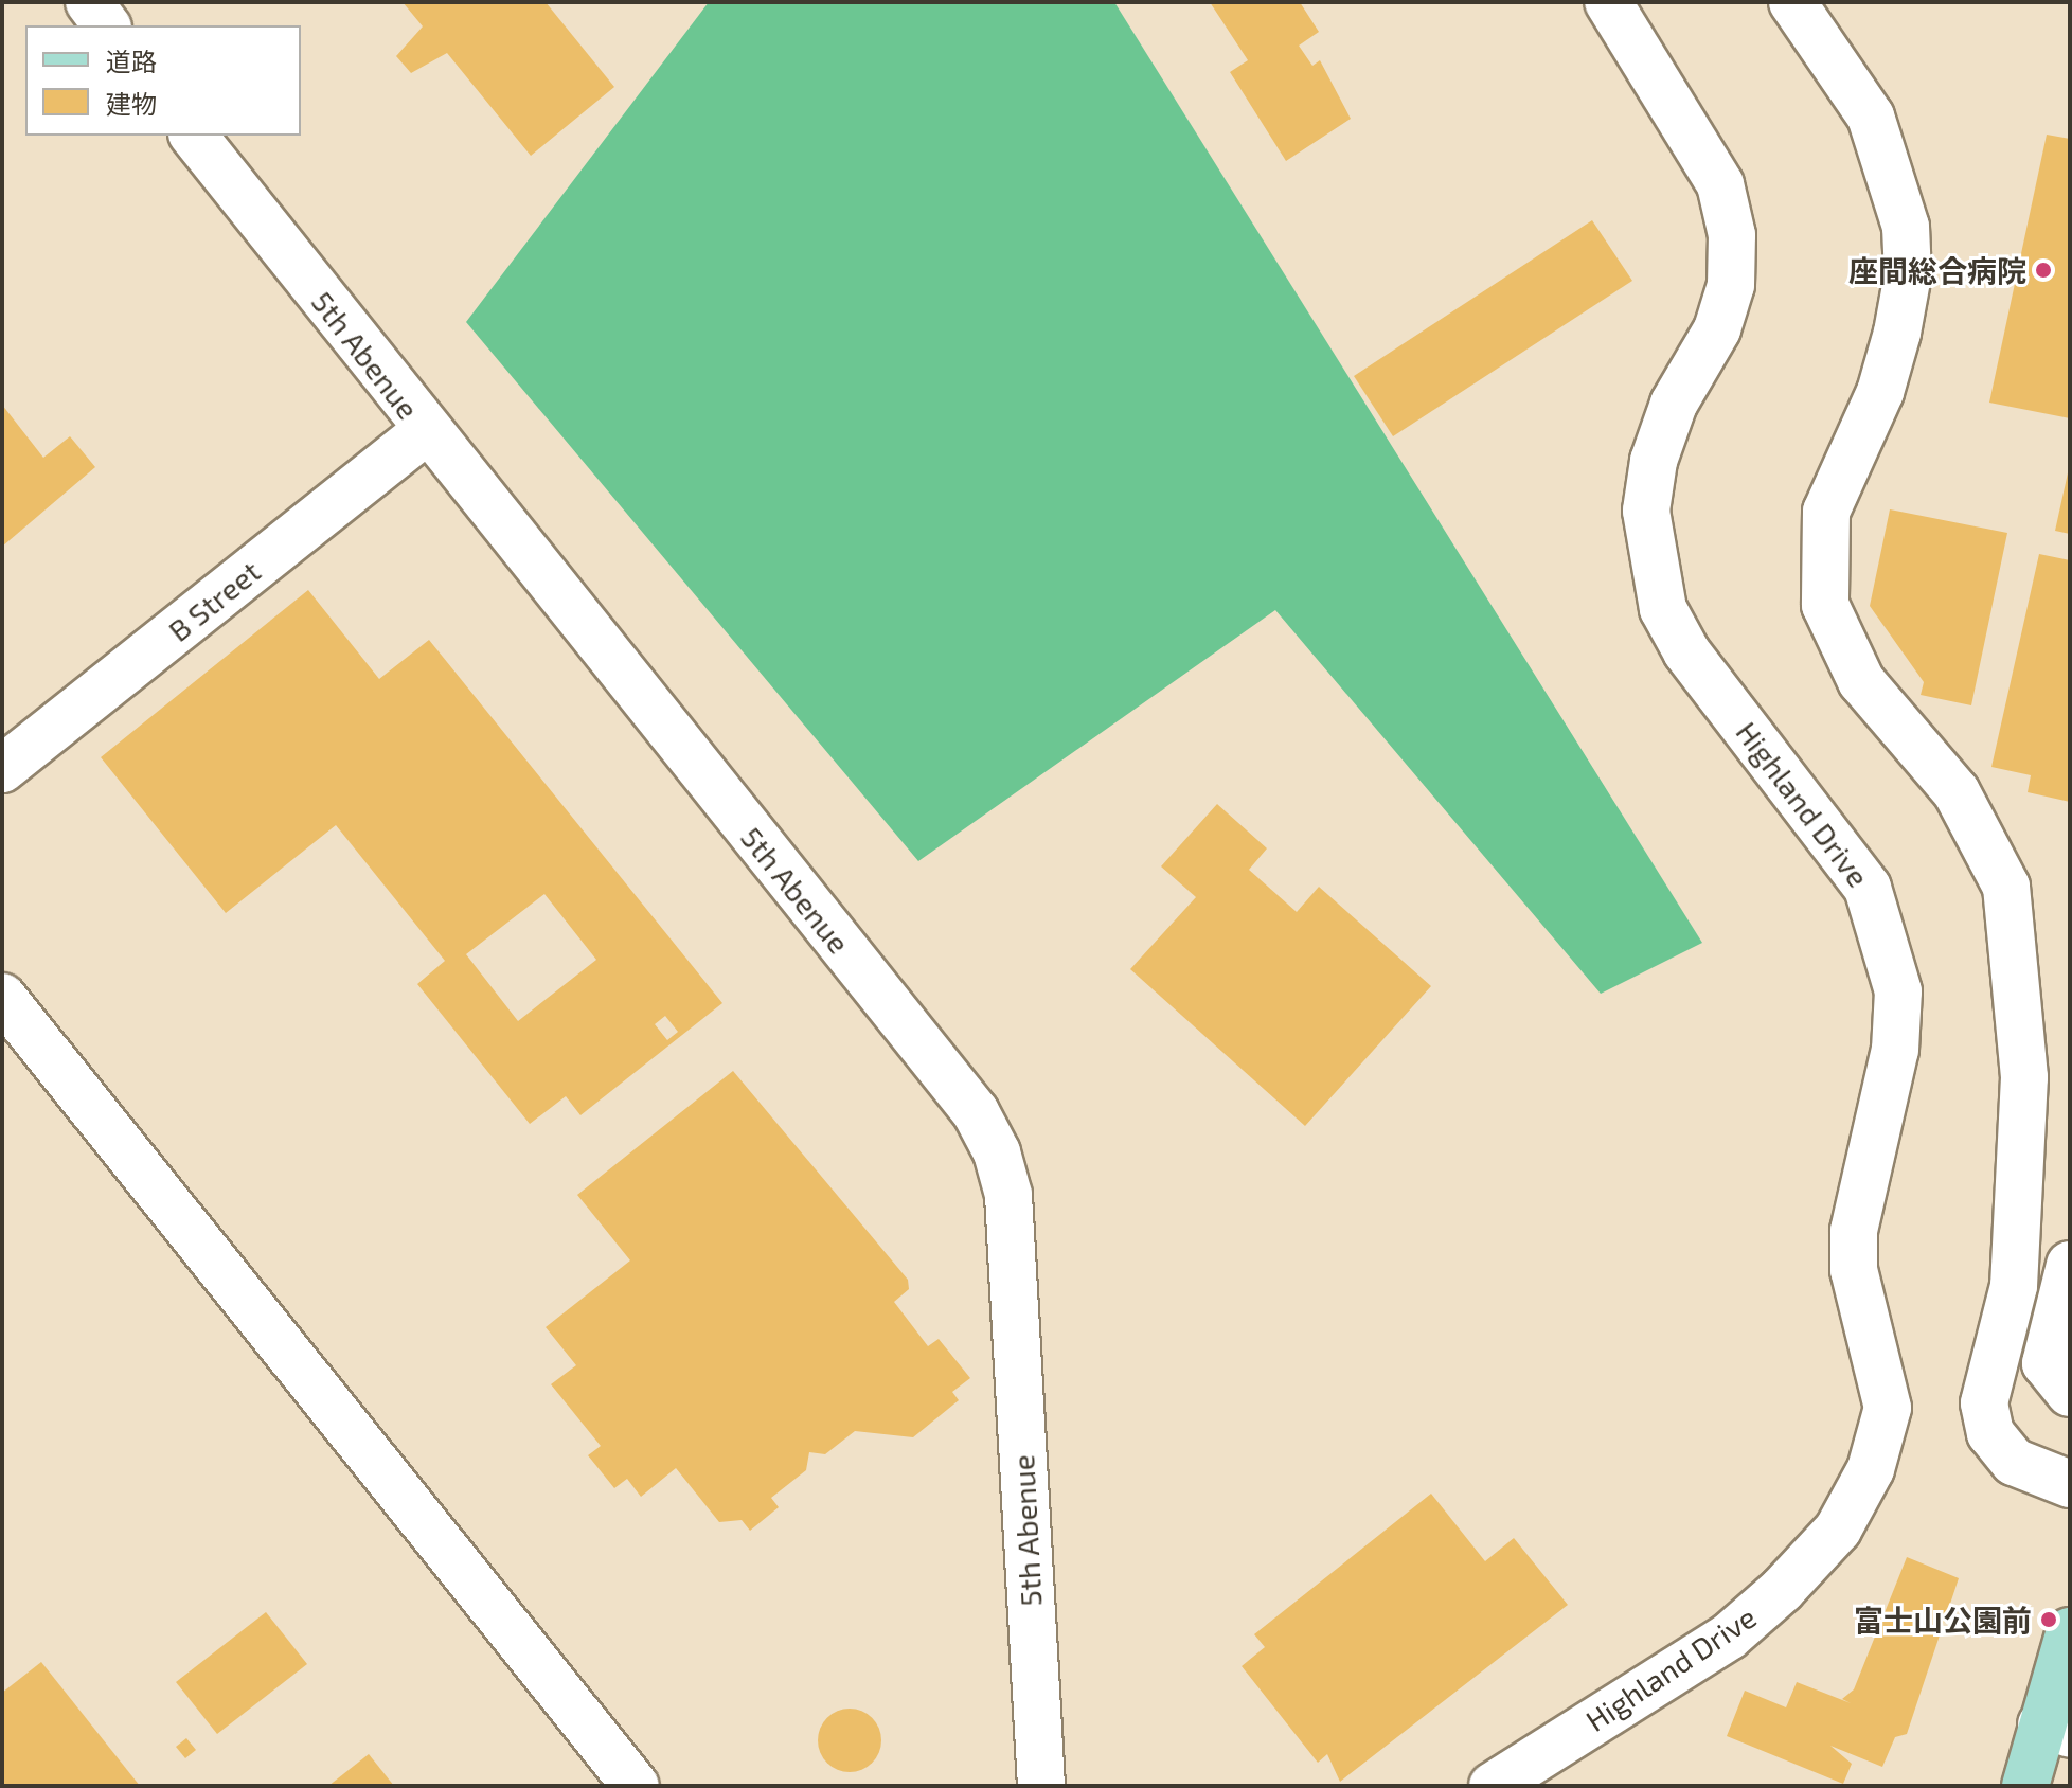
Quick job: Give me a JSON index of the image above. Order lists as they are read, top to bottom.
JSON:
{
  "streets": {
    "lane": ["5th Abenue", "B Street", "Highland Drive"]
  },
  "crossings": [
    ["5th Abenue", "B Street"]
  ],
  "places": ["座間総合病院", "富士山公園前"],
  "legend": ["道路", "建物"]
}
